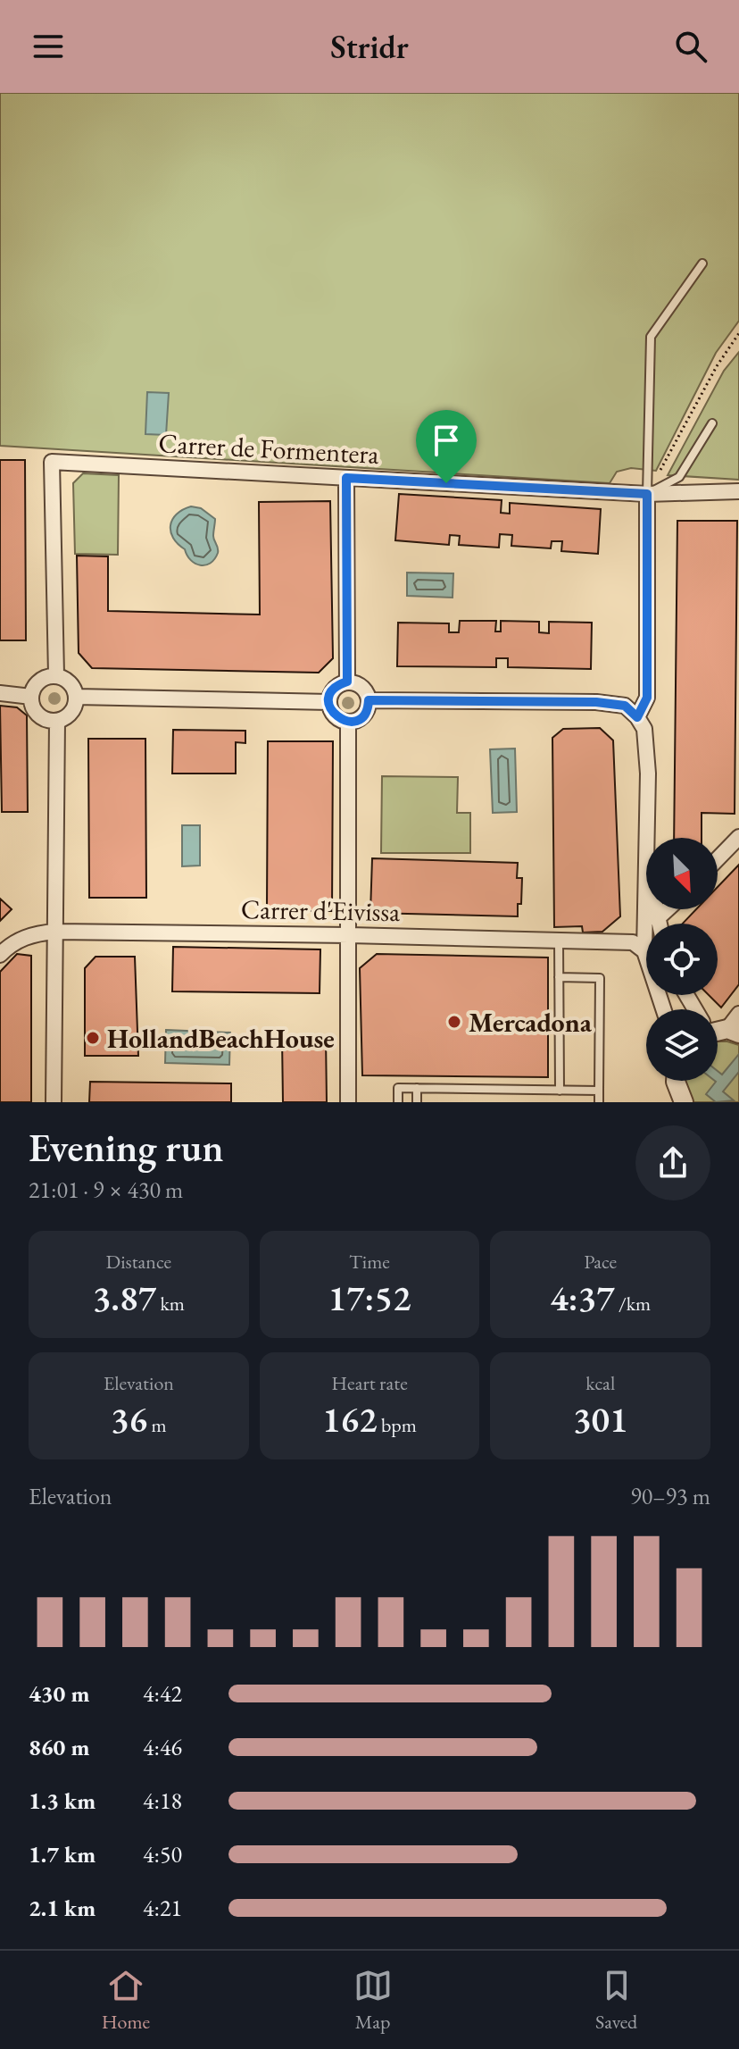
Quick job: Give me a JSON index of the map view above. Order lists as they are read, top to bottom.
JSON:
{
  "streets": {
    "street": ["Carrer de Formentera", "Carrer d'Eivissa"]
  },
  "places": ["Mercadona", "HollandBeachHouse"],
  "north": "bottom right",
  "page": {
    "header": "Stridr",
    "heading": ["Evening run", "21:01 · 9 × 430 m"],
    "stats": [
      ["Distance", "3.87 km"],
      ["Time", "17:52"],
      ["Pace", "4:37 /km"],
      ["Elevation", "36 m"],
      ["Heart rate", "162 bpm"],
      ["kcal", "301"]
    ],
    "chart": ["Elevation", "90–93 m"],
    "list": [
      {
        "name": "430 m",
        "note": "4:42"
      },
      {
        "name": "860 m",
        "note": "4:46"
      },
      {
        "name": "1.3 km",
        "note": "4:18"
      },
      {
        "name": "1.7 km",
        "note": "4:50"
      },
      {
        "name": "2.1 km",
        "note": "4:21"
      }
    ],
    "tabs": ["Home", "Map", "Saved"]
  }
}
